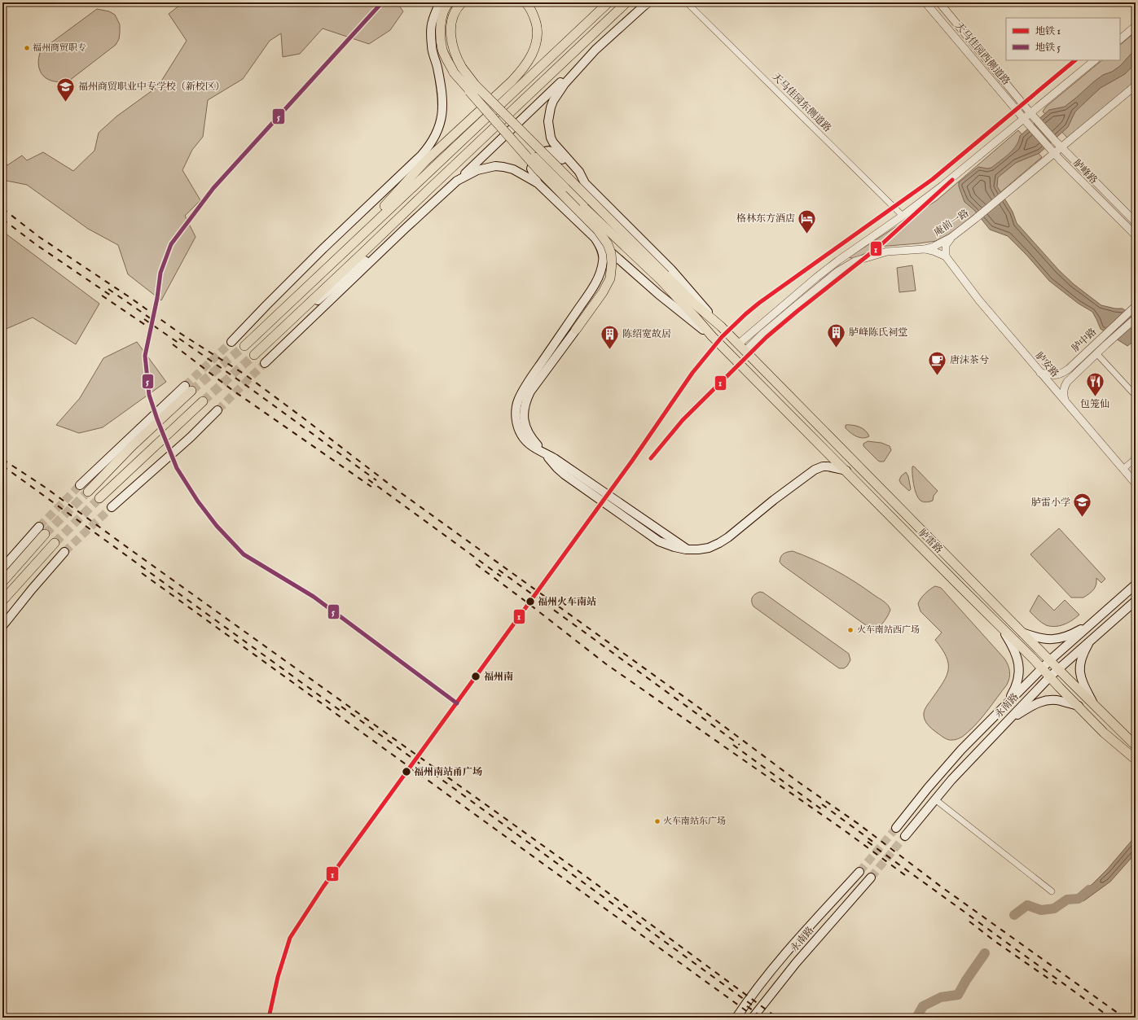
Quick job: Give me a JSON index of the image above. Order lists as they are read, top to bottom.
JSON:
{
  "streets": {
    "main road": ["胪雷路", "永南路"],
    "street": [
      "天马佳园西侧道路",
      "天马佳园东侧道路",
      "胪峰路",
      "庵前一路",
      "胪中路",
      "胪安路"
    ]
  },
  "crossings": [
    ["天马佳园西侧道路", "胪峰路"],
    ["胪峰路", "庵前一路"],
    ["庵前一路", "胪雷路"],
    ["胪中路", "胪安路"],
    ["胪雷路", "永南路"]
  ],
  "places": {
    "other": [
      "福州商贸职专",
      "福州火车南站",
      "火车南站西广场",
      "福州南",
      "福州南站甬广场",
      "火车南站东广场"
    ],
    "school or university": ["福州商贸职业中专学校（新校区）", "胪雷小学"],
    "hotel": ["格林东方酒店"],
    "building": ["胪峰陈氏祠堂", "陈绍宽故居"],
    "cafe": ["唐沫茶兮"],
    "restaurant": ["包笼仙"]
  },
  "lines": ["metro line 5", "metro line 1"],
  "legend": ["地铁 1", "地铁 5"]
}
